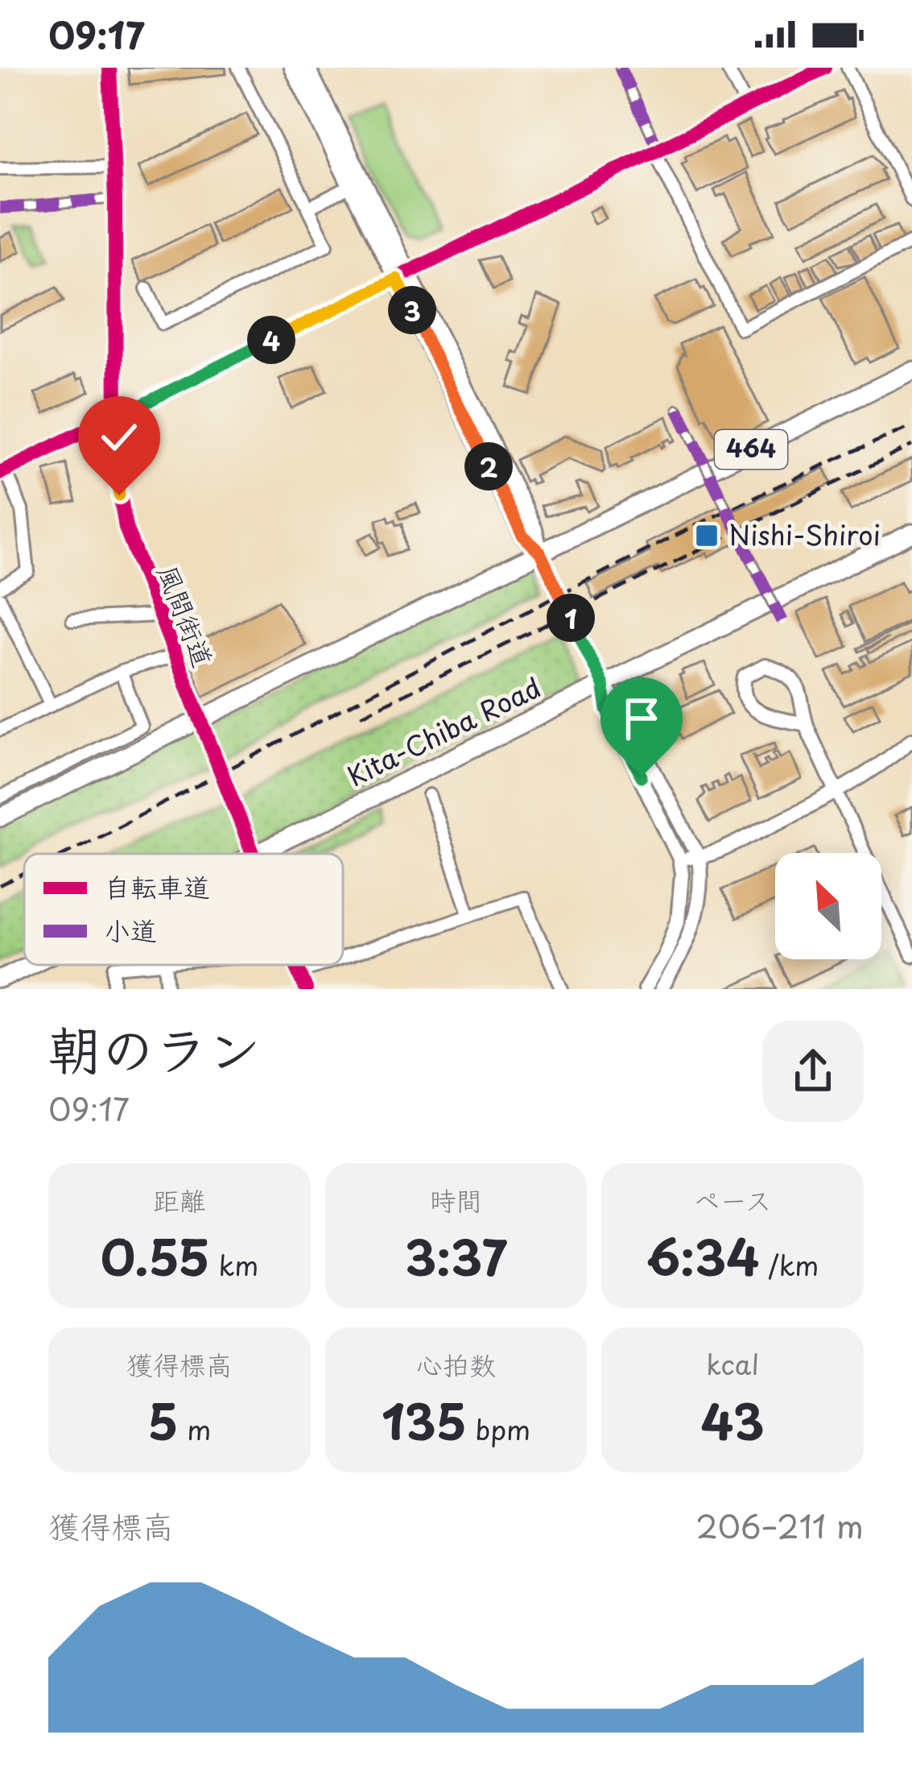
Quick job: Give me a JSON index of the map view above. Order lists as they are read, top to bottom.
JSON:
{
  "streets": {
    "highway": ["464", "Kita-Chiba Road"],
    "street": ["風間街道"]
  },
  "places": {
    "transit": ["Nishi-Shiroi"]
  },
  "legend": ["自転車道", "小道"],
  "north": "top left",
  "page": {
    "status": "09:17",
    "pins": [
      "3",
      "4",
      "2",
      "1"
    ],
    "heading": ["朝のラン", "09:17"],
    "stats": [
      ["距離", "0.55 km"],
      ["時間", "3:37"],
      ["ペース", "6:34 /km"],
      ["獲得標高", "5 m"],
      ["心拍数", "135 bpm"],
      ["kcal", "43"]
    ],
    "chart": ["獲得標高", "206–211 m"]
  }
}
